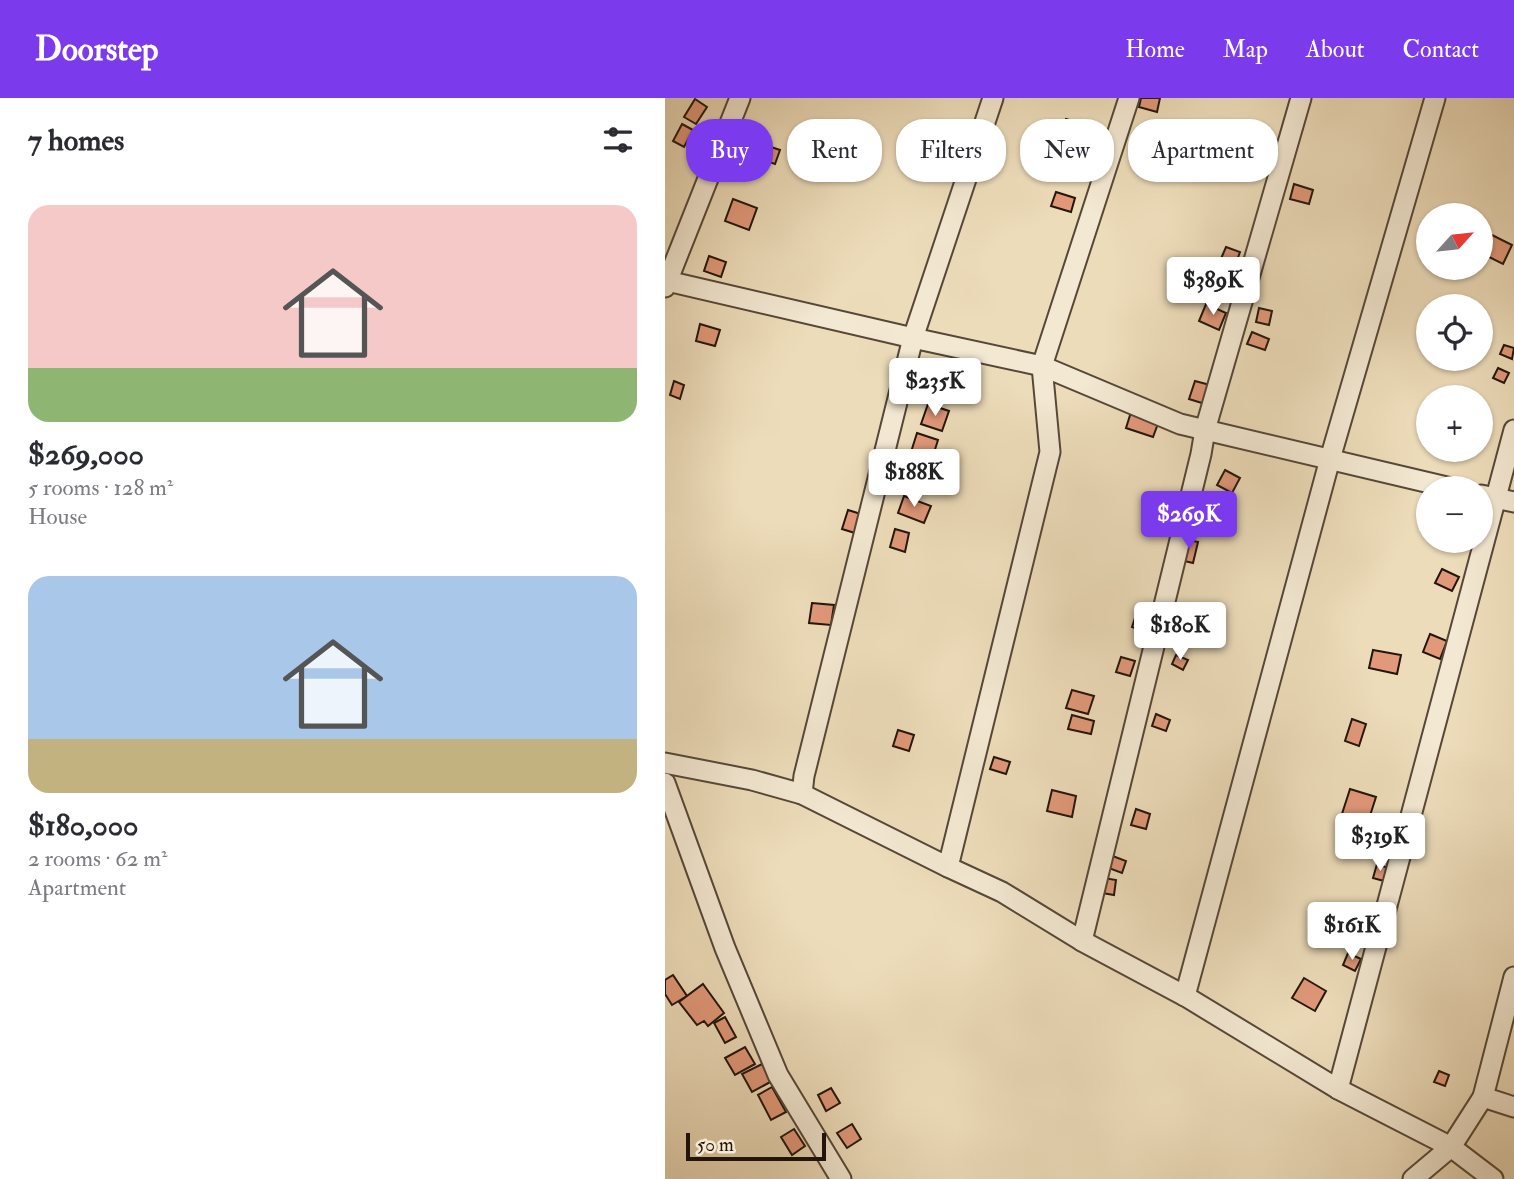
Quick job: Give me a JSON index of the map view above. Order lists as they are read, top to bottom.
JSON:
{
  "scale_bar": "50 m",
  "north": "top right",
  "page": {
    "header": "Doorstep",
    "nav": [
      "Home",
      "Map",
      "About",
      "Contact"
    ],
    "heading": "7 homes",
    "chip": [
      "Buy",
      "Rent",
      "Filters",
      "New",
      "Apartment"
    ],
    "list": [
      {
        "name": "$269,000",
        "note": "5 rooms · 128 m² · House"
      },
      {
        "name": "$180,000",
        "note": "2 rooms · 62 m² · Apartment"
      }
    ],
    "map_buttons": ["+", "−"],
    "price": [
      "$389K",
      "$235K",
      "$188K",
      "$269K",
      "$180K",
      "$319K",
      "$161K"
    ],
    "scale": "50 m"
  }
}
